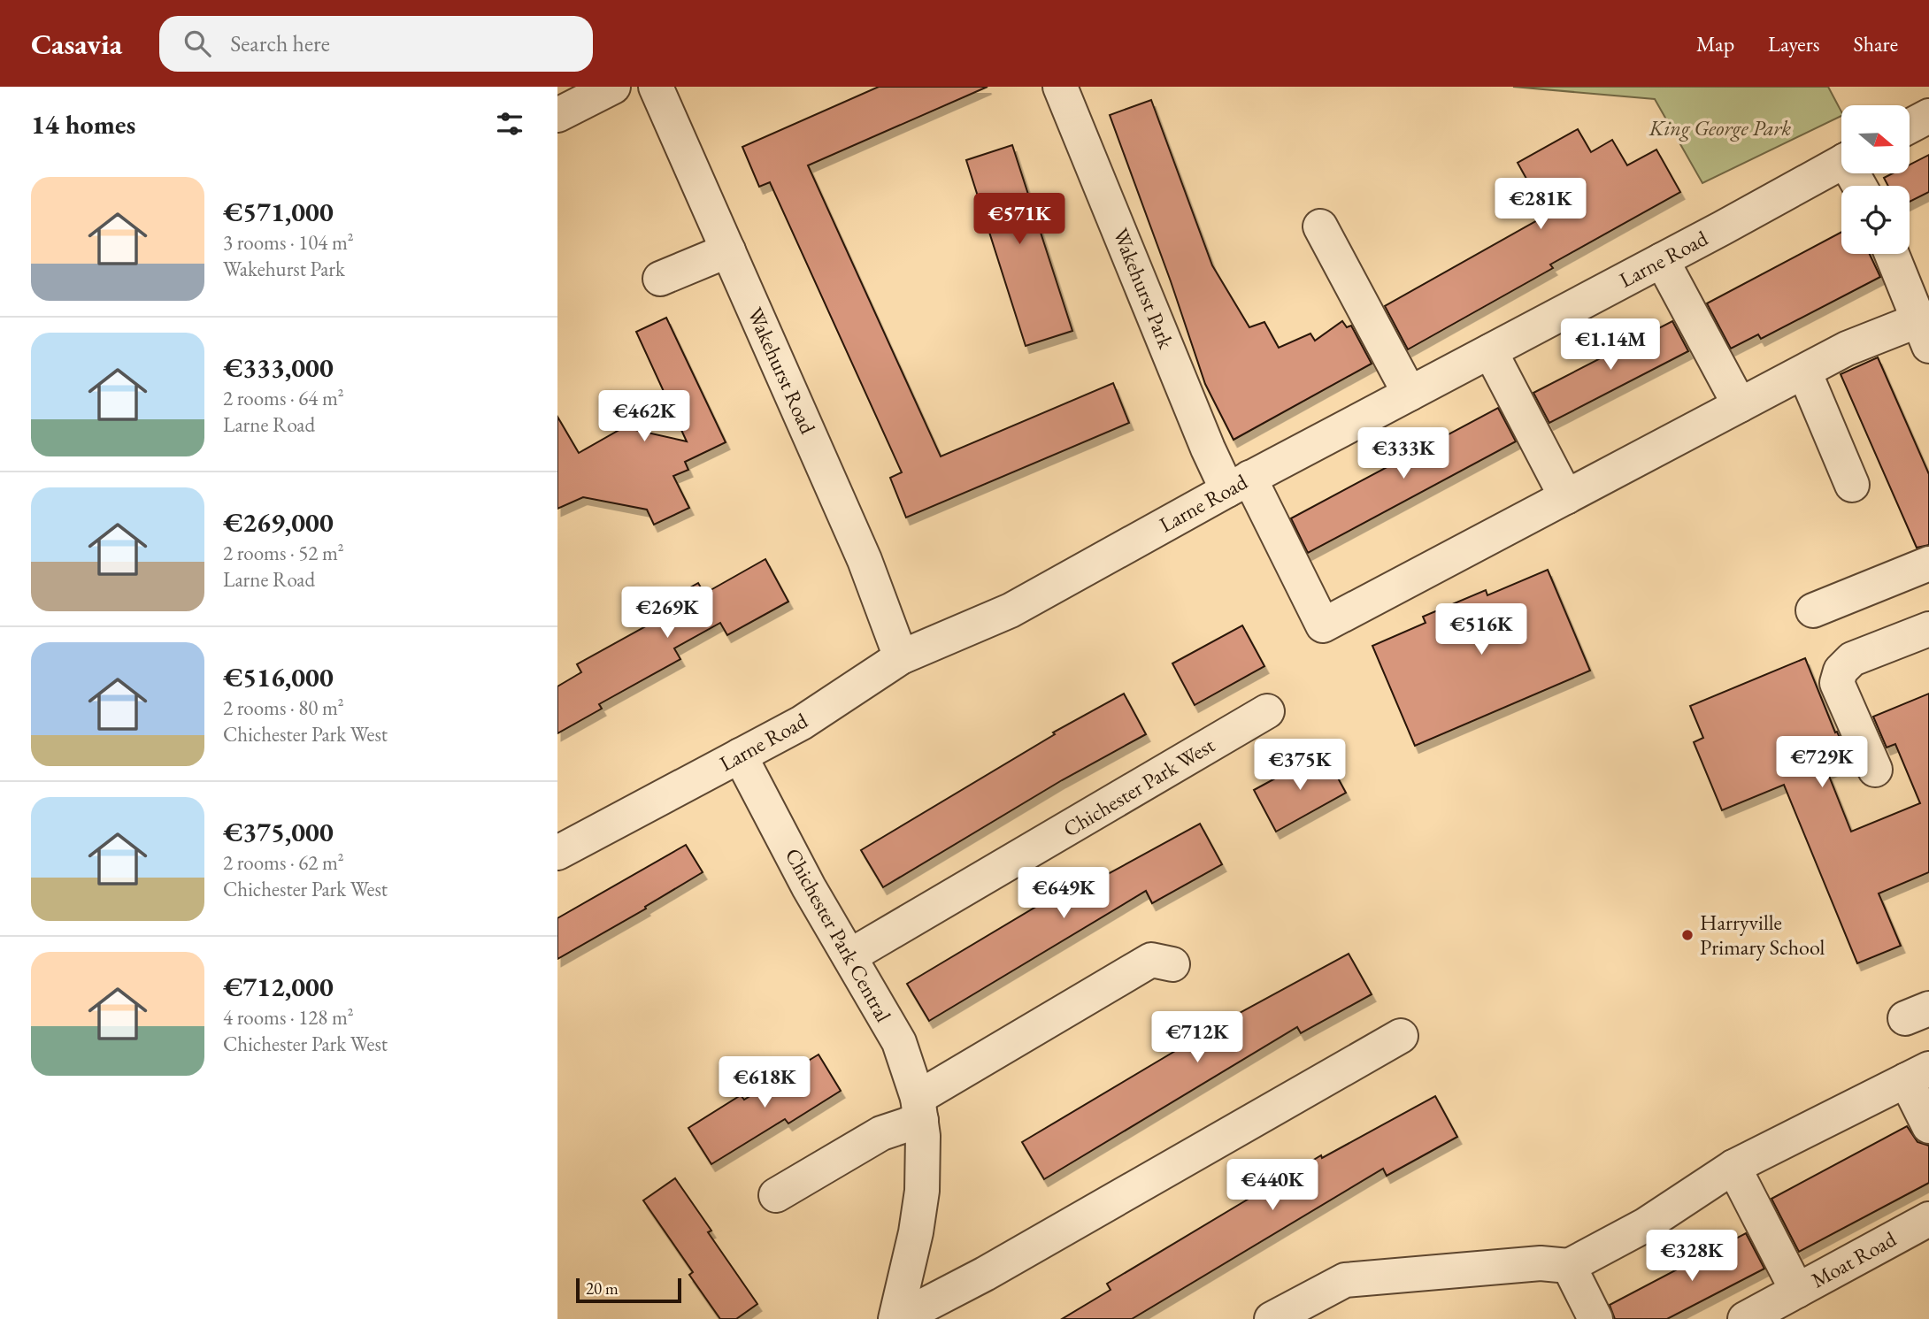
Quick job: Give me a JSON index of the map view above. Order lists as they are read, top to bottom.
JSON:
{
  "streets": {
    "street": [
      "Larne Road",
      "Wakehurst Park",
      "Wakehurst Road",
      "Chichester Park West",
      "Chichester Park Central",
      "Moat Road"
    ]
  },
  "crossings": [
    ["Larne Road", "Wakehurst Park"],
    ["Larne Road", "Wakehurst Road"],
    ["Larne Road", "Chichester Park Central"],
    ["Chichester Park West", "Chichester Park Central"]
  ],
  "parks": ["King George Park"],
  "places": ["Harryville Primary School"],
  "scale_bar": "20 m",
  "north": "right",
  "page": {
    "header": "Casavia",
    "search": "Search here",
    "nav": ["Map", "Layers", "Share"],
    "heading": "14 homes",
    "list": [
      {
        "name": "€571,000",
        "note": "3 rooms · 104 m² · Wakehurst Park"
      },
      {
        "name": "€333,000",
        "note": "2 rooms · 64 m² · Larne Road"
      },
      {
        "name": "€269,000",
        "note": "2 rooms · 52 m² · Larne Road"
      },
      {
        "name": "€516,000",
        "note": "2 rooms · 80 m² · Chichester Park West"
      },
      {
        "name": "€375,000",
        "note": "2 rooms · 62 m² · Chichester Park West"
      },
      {
        "name": "€712,000",
        "note": "4 rooms · 128 m² · Chichester Park West"
      }
    ],
    "price": [
      "€281K",
      "€571K",
      "€1.14M",
      "€462K",
      "€333K",
      "€269K",
      "€516K",
      "€729K",
      "€375K",
      "€649K",
      "€712K",
      "€618K",
      "€440K",
      "€328K"
    ],
    "scale": "20 m"
  }
}
